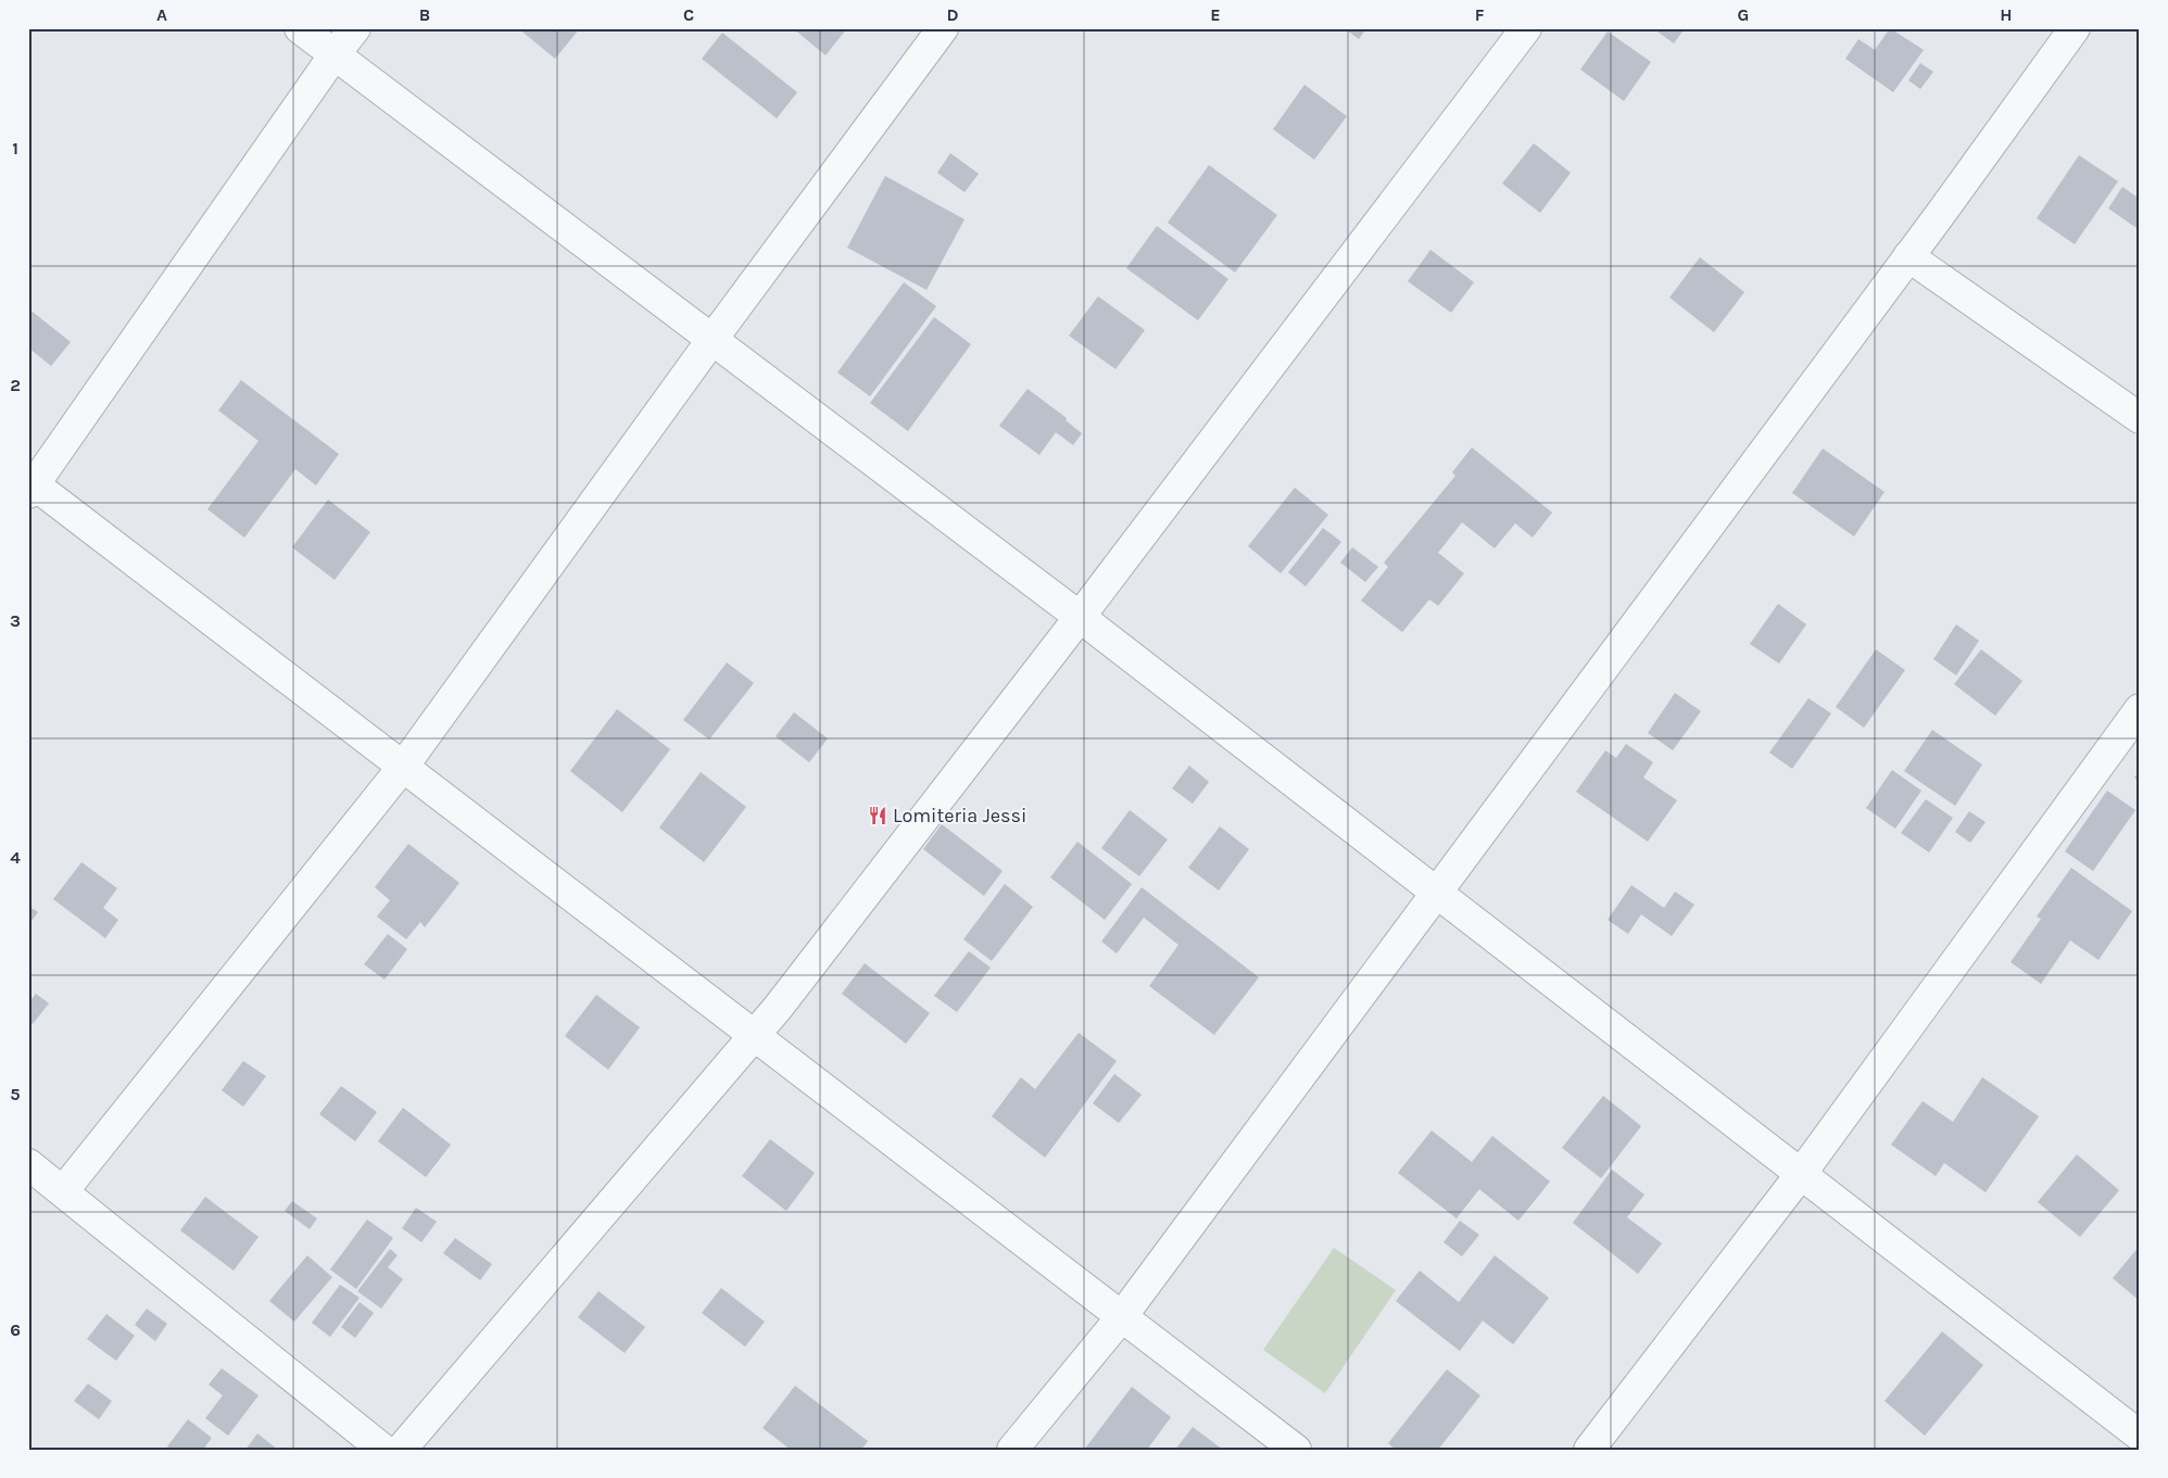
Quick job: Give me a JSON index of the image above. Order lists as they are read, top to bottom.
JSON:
{
  "places": {
    "restaurant": ["Lomiteria Jessi"]
  },
  "grid": {
    "columns": [
      "A",
      "B",
      "C",
      "D",
      "E",
      "F",
      "G",
      "H"
    ],
    "rows": [
      "1",
      "2",
      "3",
      "4",
      "5",
      "6"
    ]
  }
}
